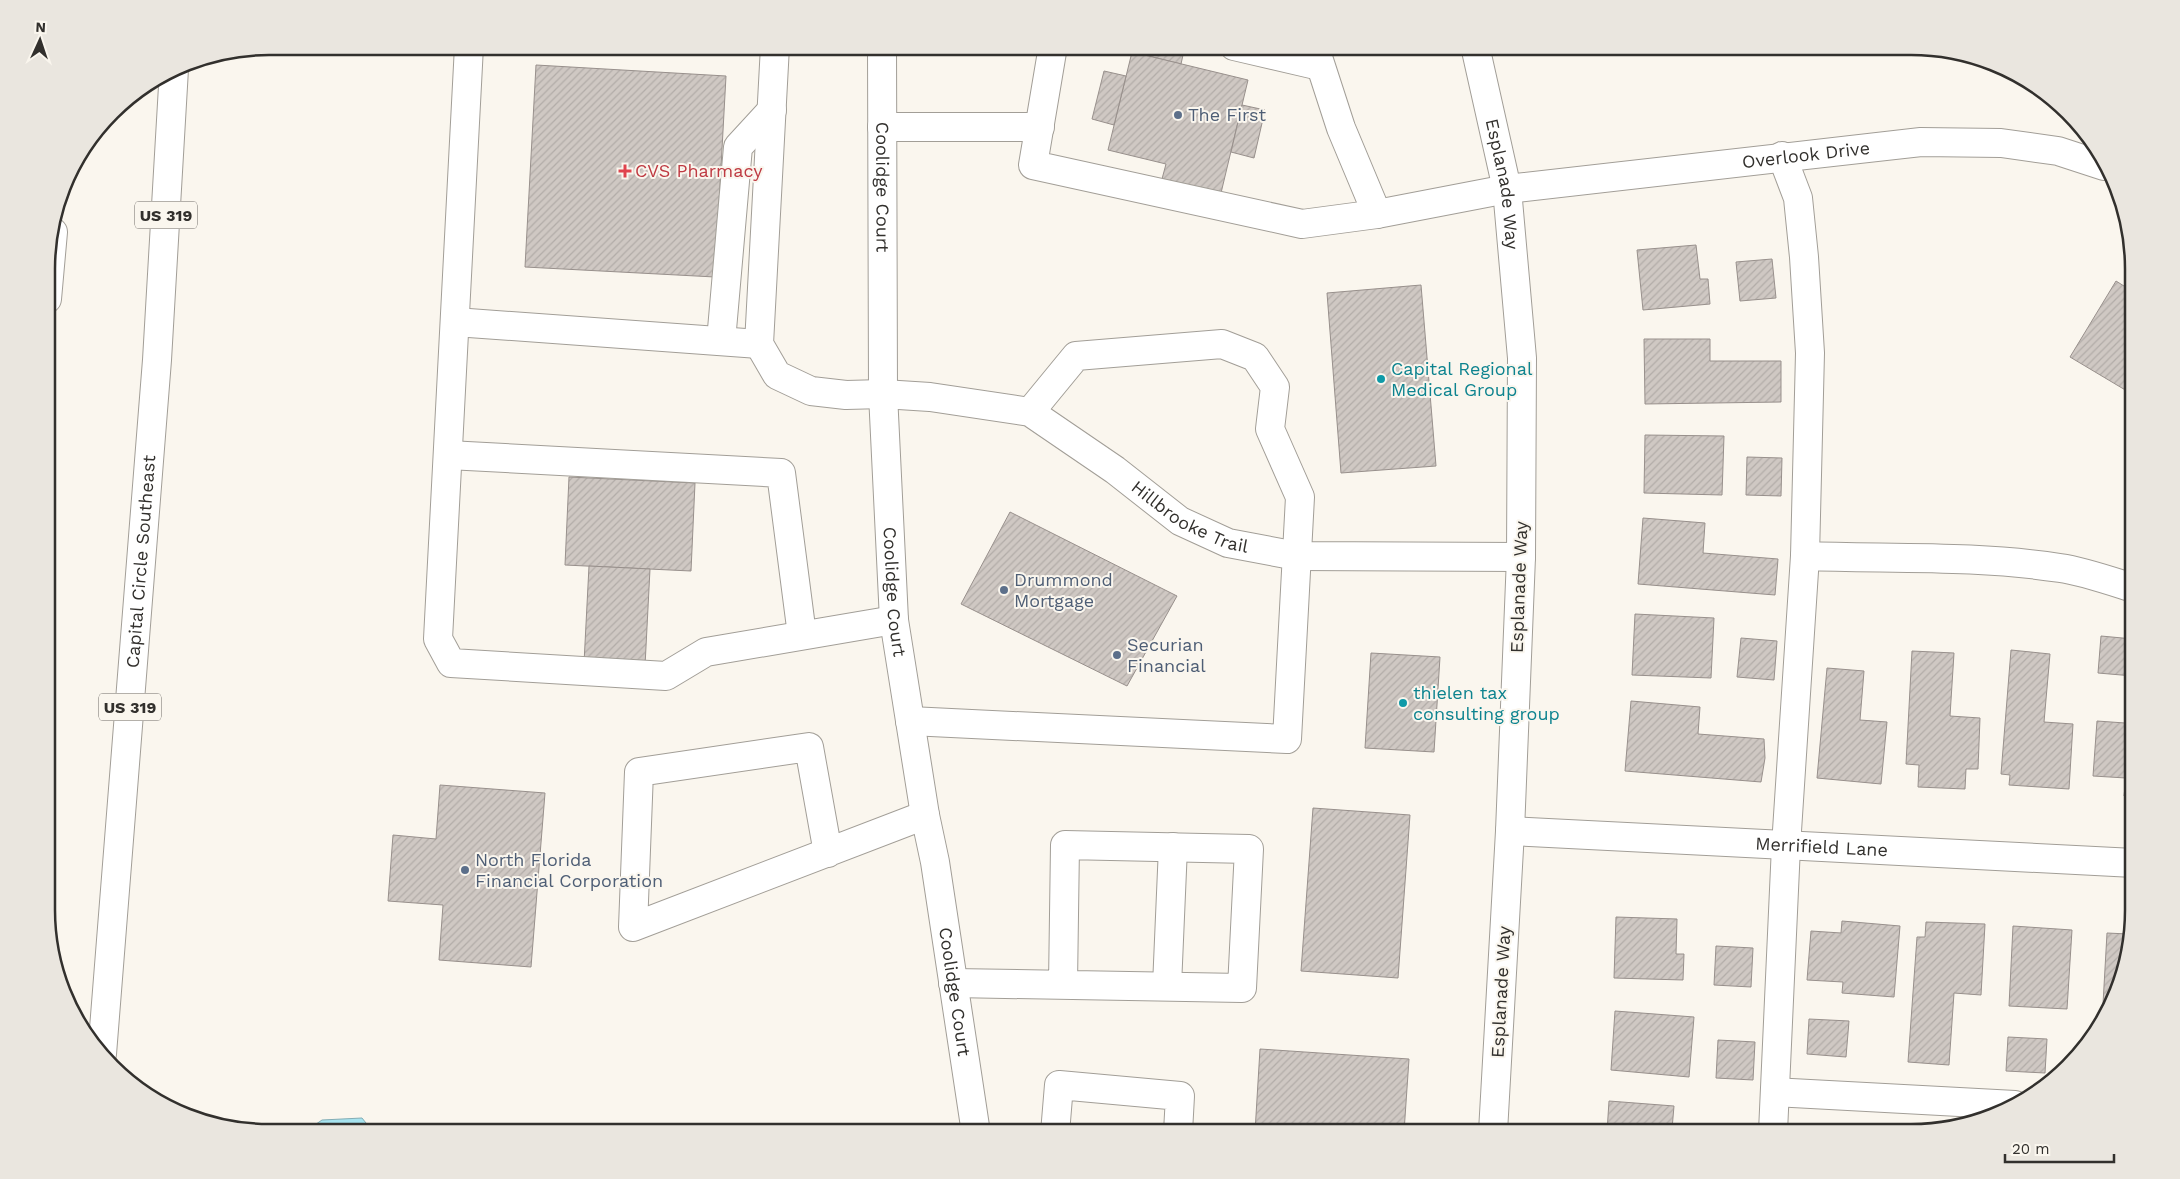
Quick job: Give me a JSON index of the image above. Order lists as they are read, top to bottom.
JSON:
{
  "streets": {
    "street": [
      "Overlook Drive",
      "Esplanade Way",
      "Coolidge Court",
      "US 319",
      "Hillbrooke Trail",
      "Capital Circle Southeast",
      "Merrifield Lane"
    ]
  },
  "crossings": [
    ["Overlook Drive", "Esplanade Way"],
    ["Esplanade Way", "Hillbrooke Trail"],
    ["Esplanade Way", "Merrifield Lane"],
    ["Coolidge Court", "Hillbrooke Trail"]
  ],
  "places": {
    "other": [
      "The First",
      "Capital Regional Medical Group",
      "Drummond Mortgage",
      "Securian Financial",
      "thielen tax consulting group",
      "North Florida Financial Corporation"
    ],
    "health": ["CVS Pharmacy"]
  },
  "scale_bar": "20 m",
  "north": "top"
}
